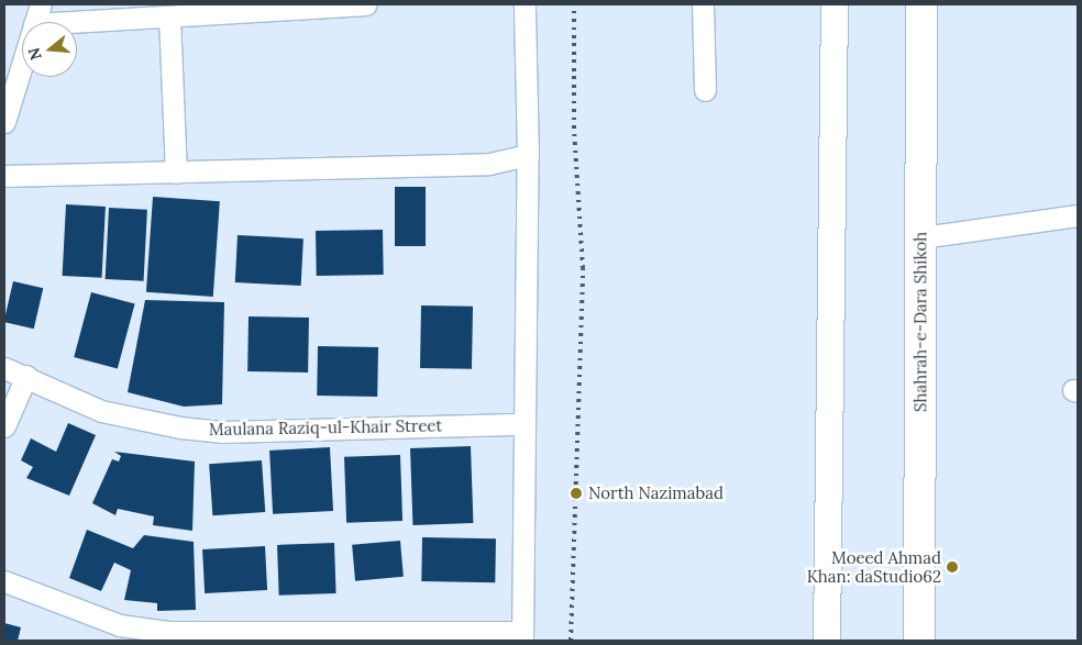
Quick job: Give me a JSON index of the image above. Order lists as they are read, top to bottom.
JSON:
{
  "streets": {
    "main road": ["Shahrah-e-Dara Shikoh"],
    "street": ["Maulana Raziq-ul-Khair Street"]
  },
  "places": ["North Nazimabad", "Moeed Ahmad Khan: daStudio62"],
  "north": "left"
}
